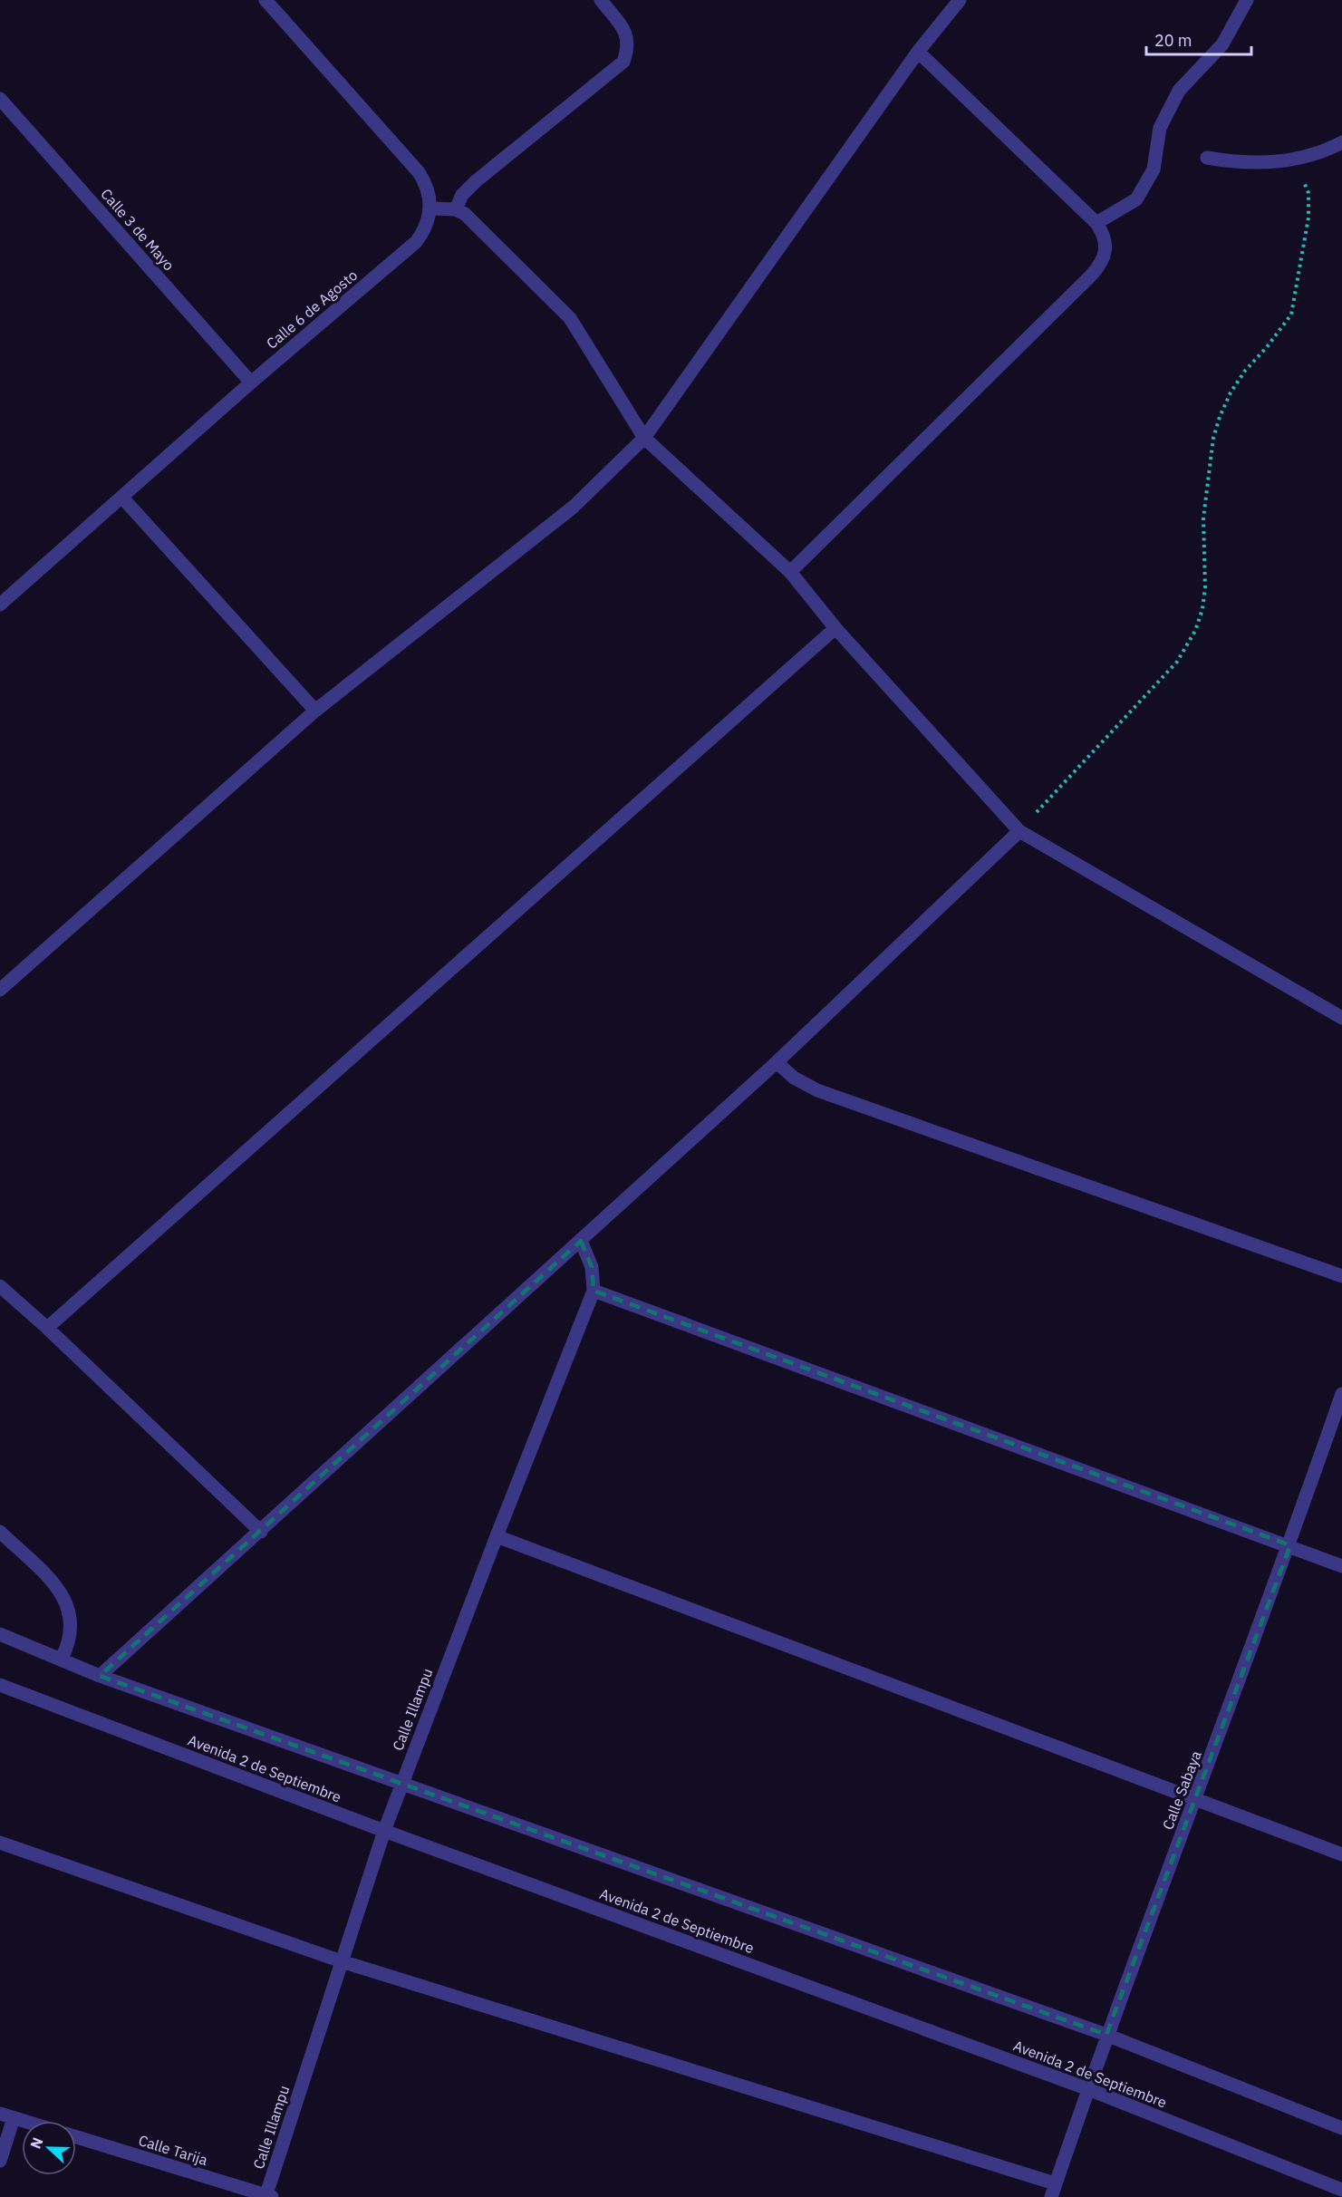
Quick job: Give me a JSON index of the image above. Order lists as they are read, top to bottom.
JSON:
{
  "streets": {
    "street": [
      "Calle 3 de Mayo",
      "Calle 6 de Agosto",
      "Calle Illampu",
      "Avenida 2 de Septiembre",
      "Calle Sabaya",
      "Calle Tarija"
    ]
  },
  "crossings": [
    ["Calle 3 de Mayo", "Calle 6 de Agosto"],
    ["Calle Illampu", "Avenida 2 de Septiembre"],
    ["Calle Illampu", "Calle Tarija"],
    ["Avenida 2 de Septiembre", "Calle Sabaya"]
  ],
  "scale_bar": "20 m",
  "north": "left"
}
